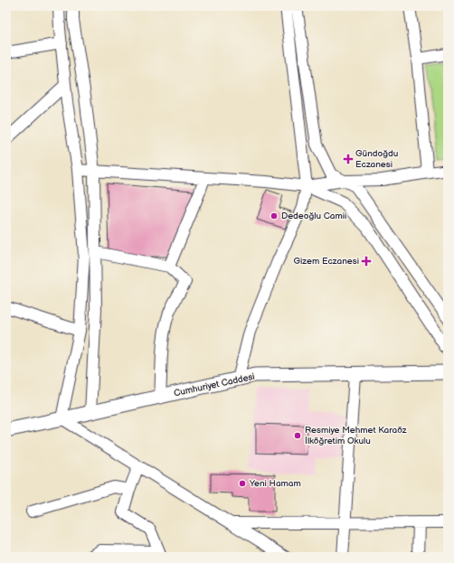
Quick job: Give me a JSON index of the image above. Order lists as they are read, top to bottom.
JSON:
{
  "streets": {
    "main road": ["Cumhuriyet Caddesi"]
  },
  "places": {
    "health": ["Gündoğdu Eczanesi", "Gizem Eczanesi"],
    "other": ["Dedeoğlu Camii", "Resmiye Mehmet Karaöz İlköğretim Okulu", "Yeni Hamam"]
  }
}
